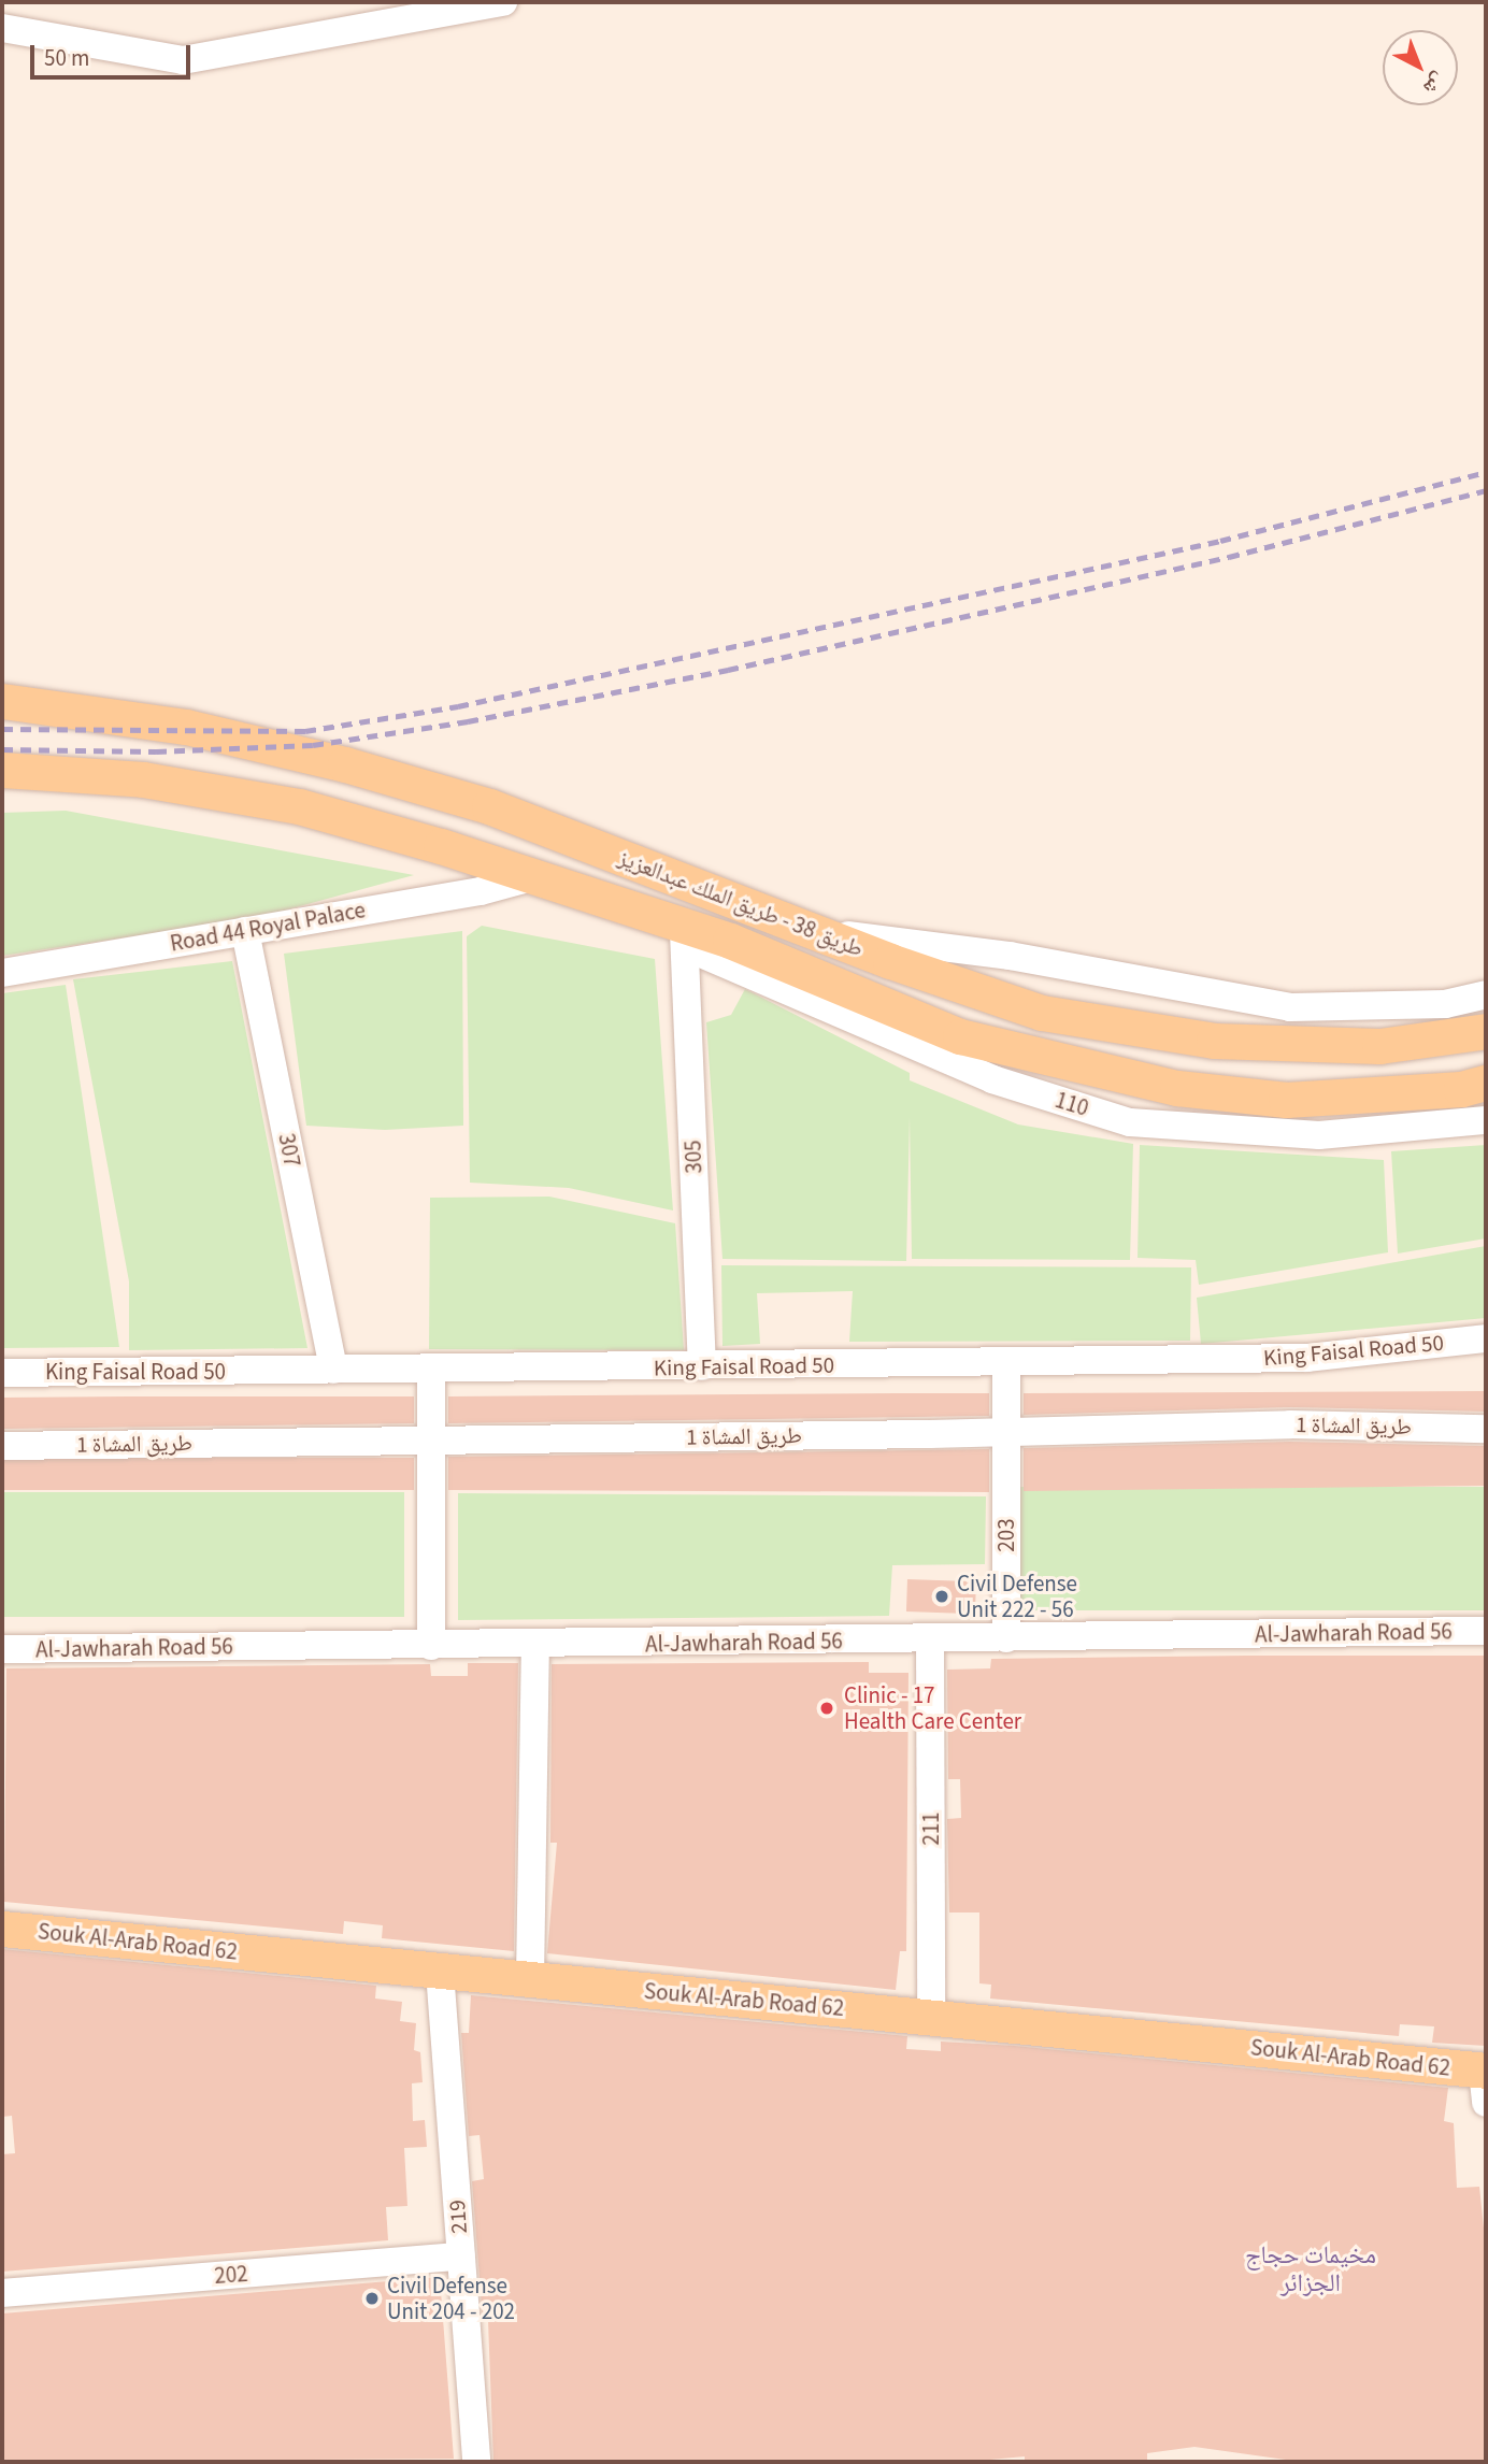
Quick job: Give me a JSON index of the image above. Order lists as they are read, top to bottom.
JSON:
{
  "streets": {
    "main road": ["طريق 38 - طريق الملك عبدالعزيز", "Souk Al-Arab Road 62"],
    "street": [
      "Road 44 Royal Palace",
      "110",
      "307",
      "305",
      "King Faisal Road 50",
      "طريق المشاة 1",
      "203",
      "Al-Jawharah Road 56",
      "211",
      "219",
      "202"
    ]
  },
  "crossings": [
    ["طريق 38 - طريق الملك عبدالعزيز", "Road 44 Royal Palace"],
    ["طريق 38 - طريق الملك عبدالعزيز", "110"],
    ["طريق 38 - طريق الملك عبدالعزيز", "305"],
    ["Road 44 Royal Palace", "307"],
    ["110", "305"],
    ["307", "King Faisal Road 50"],
    ["305", "King Faisal Road 50"],
    ["King Faisal Road 50", "203"],
    ["طريق المشاة 1", "203"],
    ["203", "Al-Jawharah Road 56"],
    ["Al-Jawharah Road 56", "211"],
    ["211", "Souk Al-Arab Road 62"],
    ["Souk Al-Arab Road 62", "219"],
    ["219", "202"]
  ],
  "districts": ["مخيمات حجاج الجزائر"],
  "places": ["Civil Defense Unit 222 - 56", "Clinic - 17 Health Care Center", "Civil Defense Unit 204 - 202"],
  "scale_bar": "50 m",
  "north": "bottom right"
}
